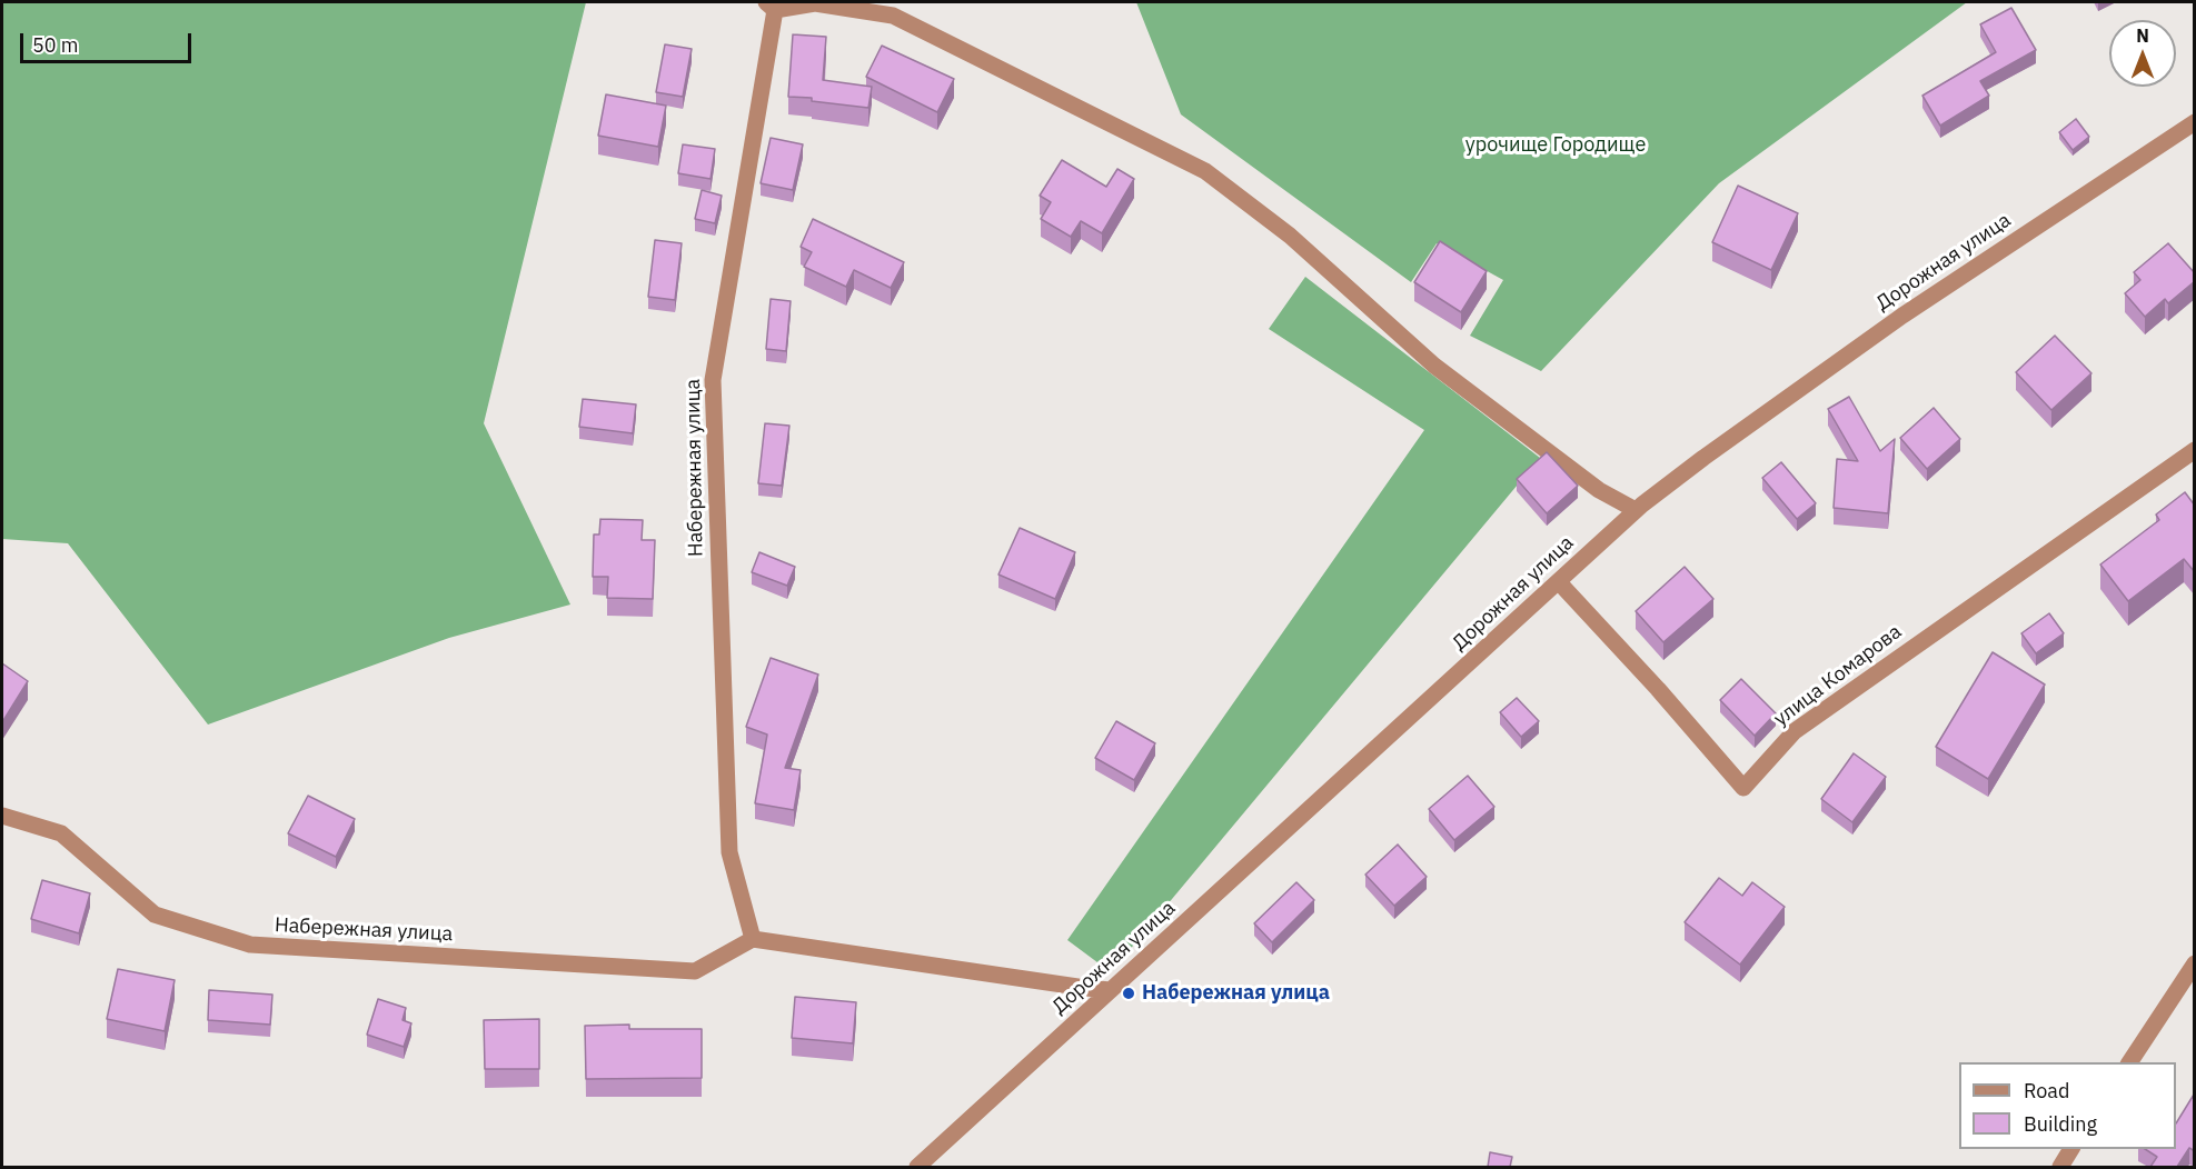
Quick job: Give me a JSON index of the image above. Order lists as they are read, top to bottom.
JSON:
{
  "streets": {
    "street": ["Дорожная улица", "Набережная улица", "улица Комарова"]
  },
  "crossings": [
    ["Дорожная улица", "улица Комарова"]
  ],
  "parks": ["урочище Городище"],
  "places": ["Набережная улица"],
  "legend": ["Road", "Building"],
  "scale_bar": "50 m",
  "north": "top"
}
